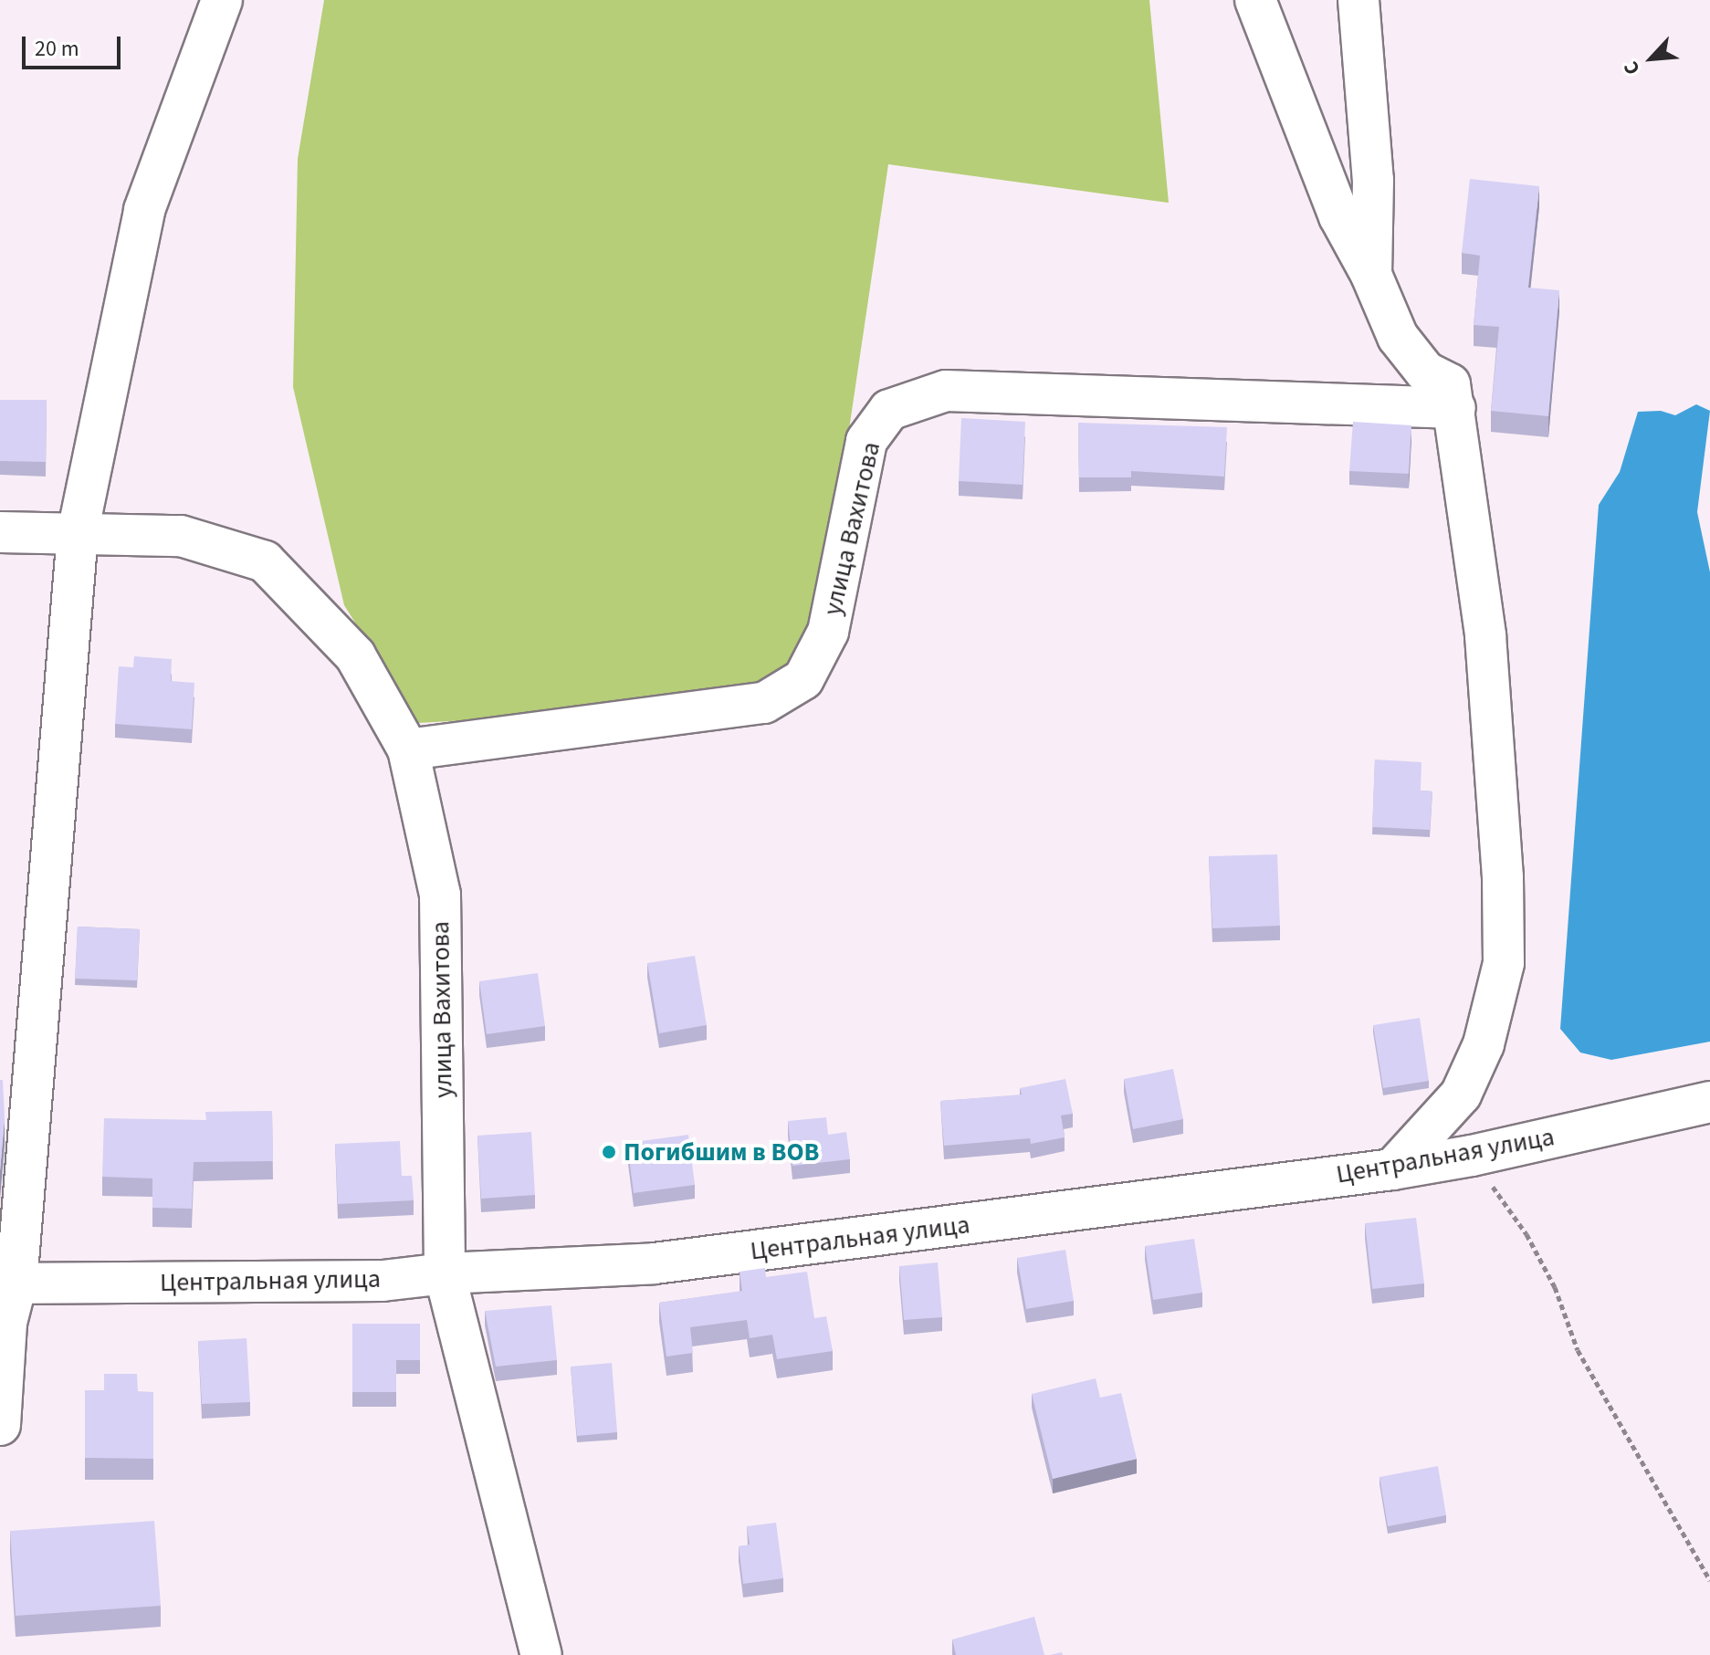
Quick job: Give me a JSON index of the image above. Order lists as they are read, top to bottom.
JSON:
{
  "streets": {
    "street": ["улица Вахитова", "Центральная улица"]
  },
  "crossings": [
    ["улица Вахитова", "Центральная улица"]
  ],
  "places": ["Погибшим в ВОВ"],
  "scale_bar": "20 m",
  "north": "bottom left"
}
